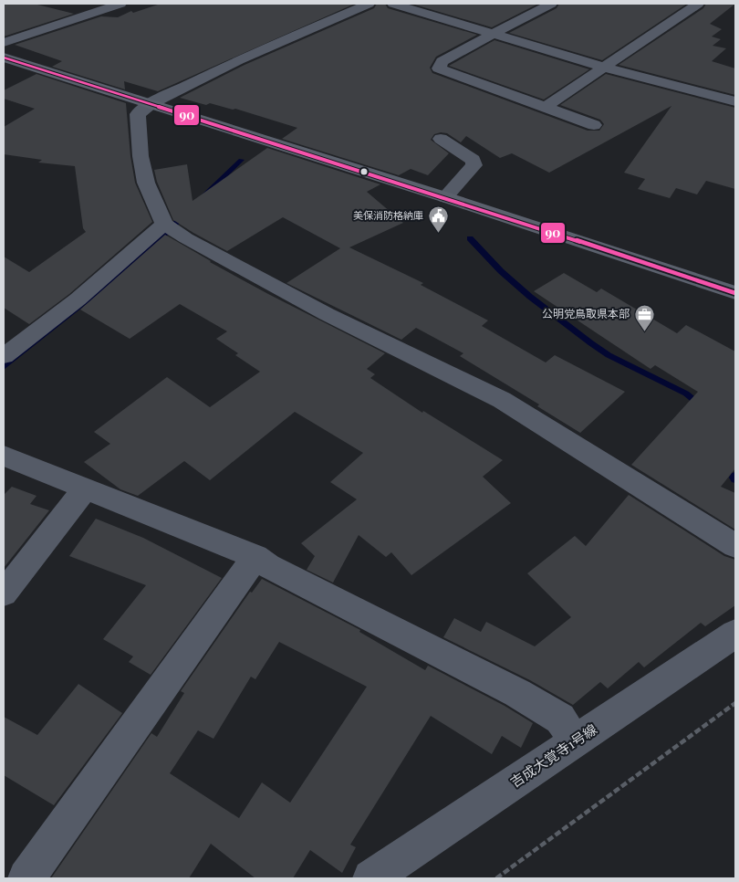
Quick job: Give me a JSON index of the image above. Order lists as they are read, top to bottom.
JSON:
{
  "streets": {
    "street": ["吉成大覚寺1号線"]
  },
  "places": {
    "public building": ["美保消防格納庫"],
    "office": ["公明党鳥取県本部"]
  },
  "lines": ["transit line 90"]
}
